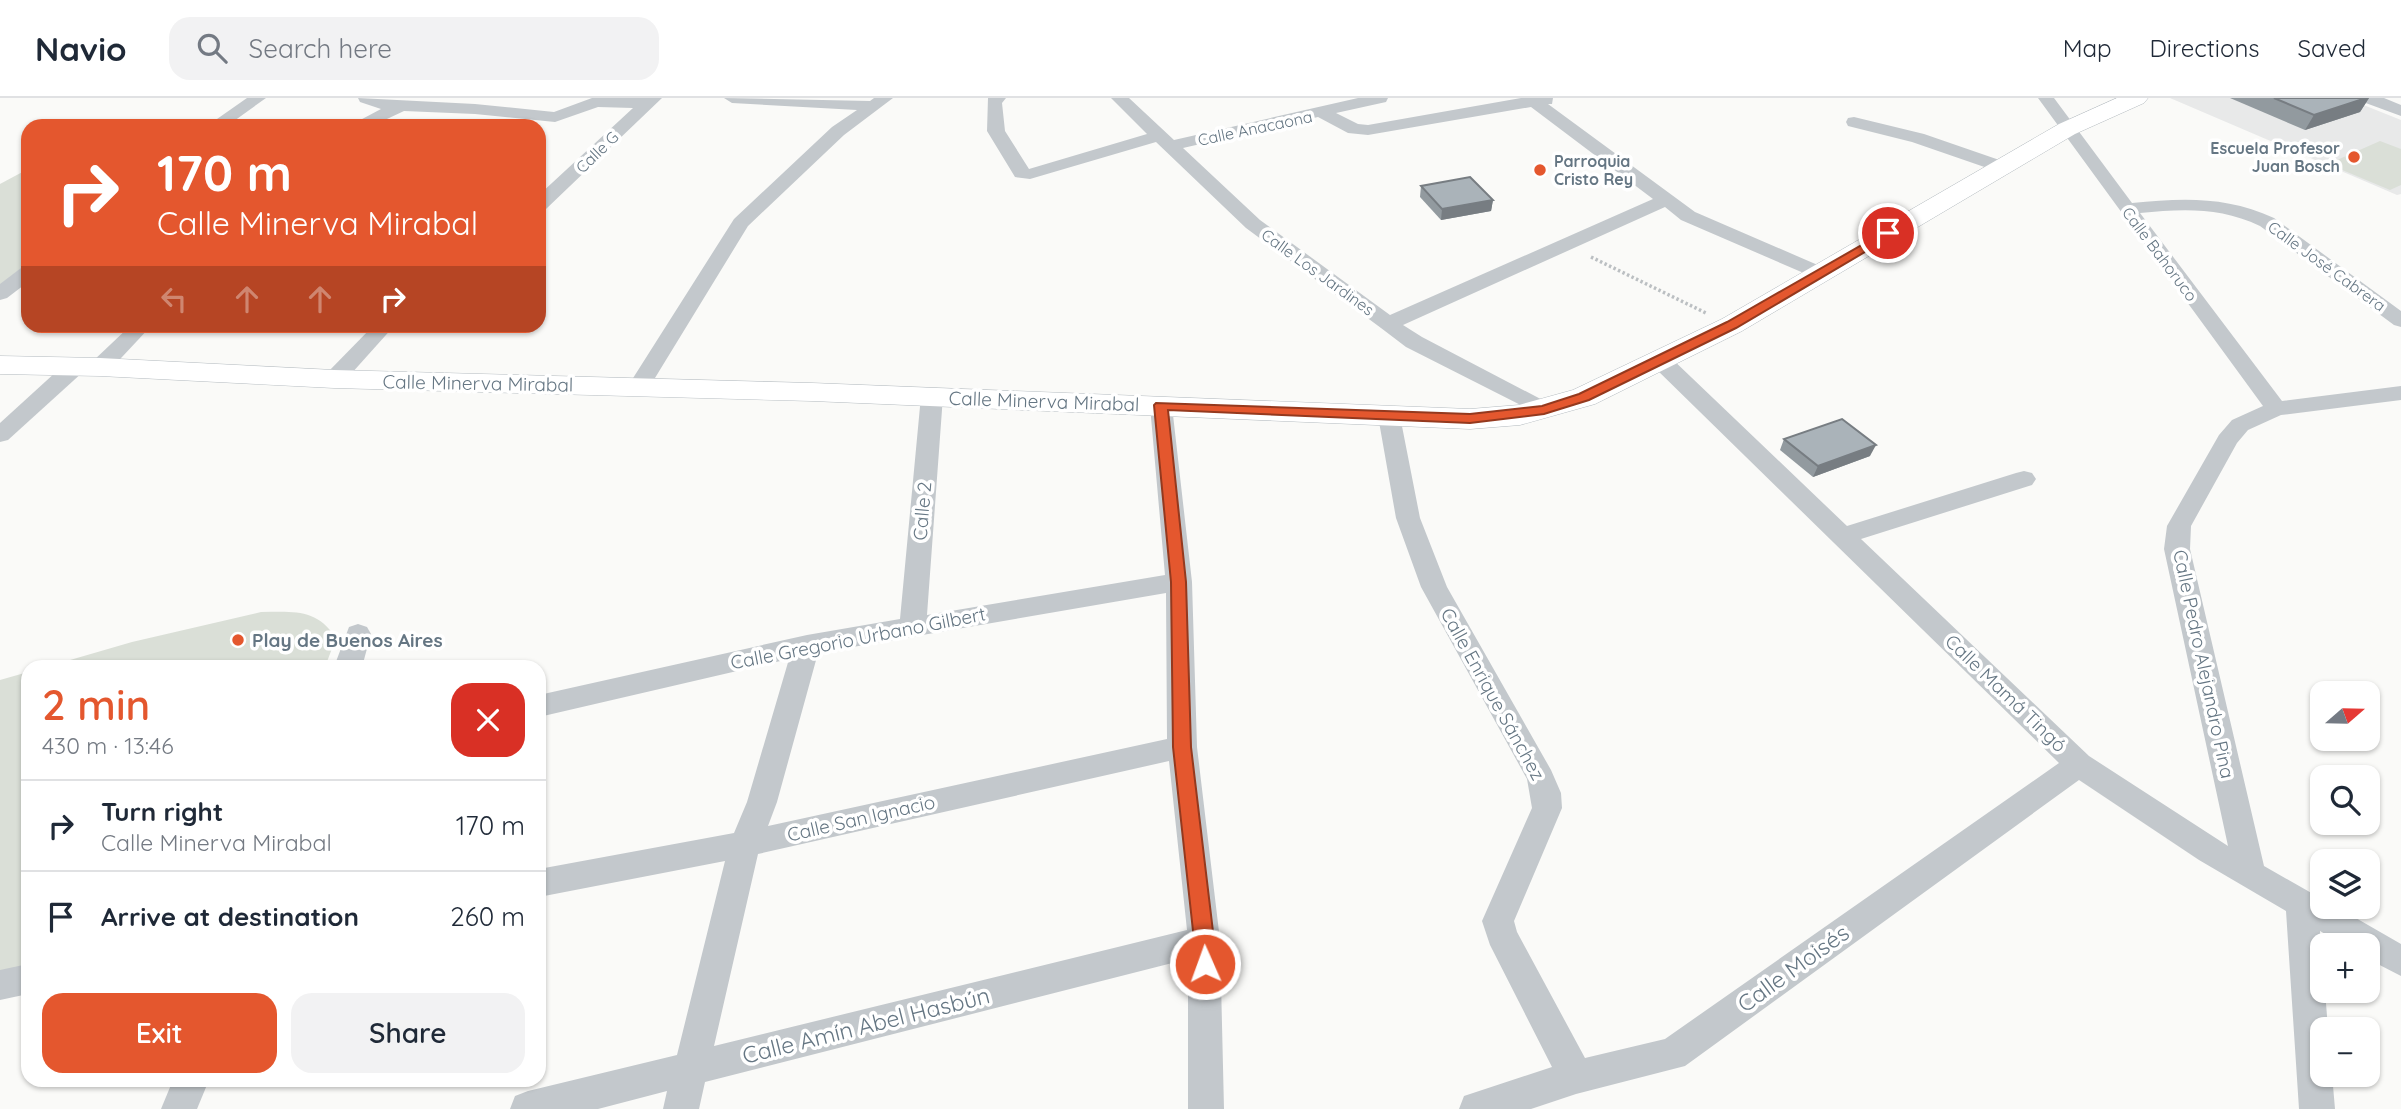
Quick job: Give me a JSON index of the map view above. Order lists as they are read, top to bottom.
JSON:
{
  "streets": {
    "street": [
      "Calle Anacaona",
      "Calle G",
      "Calle Bahoruco",
      "Calle José Cabrera",
      "Calle Los Jardines",
      "Calle Minerva Mirabal",
      "Calle 2",
      "Calle Gregorio Urbano Gilbert",
      "Calle Pedro Alejandro Pina",
      "Calle Mamá Tingó",
      "Calle Enrique Sánchez",
      "Calle San Ignacio",
      "Calle Moisés",
      "Calle Amín Abel Hasbún"
    ]
  },
  "crossings": [
    ["Calle Anacaona", "Calle Los Jardines"],
    ["Calle Bahoruco", "Calle José Cabrera"],
    ["Calle Bahoruco", "Calle Minerva Mirabal"],
    ["Calle Bahoruco", "Calle Pedro Alejandro Pina"],
    ["Calle Los Jardines", "Calle Minerva Mirabal"],
    ["Calle Minerva Mirabal", "Calle 2"],
    ["Calle Minerva Mirabal", "Calle Mamá Tingó"],
    ["Calle Minerva Mirabal", "Calle Enrique Sánchez"],
    ["Calle 2", "Calle Gregorio Urbano Gilbert"],
    ["Calle Pedro Alejandro Pina", "Calle Mamá Tingó"],
    ["Calle Mamá Tingó", "Calle Moisés"],
    ["Calle Enrique Sánchez", "Calle Moisés"]
  ],
  "places": ["Escuela Profesor Juan Bosch", "Parroquia Cristo Rey", "Play de Buenos Aires"],
  "north": "right",
  "page": {
    "header": "Navio",
    "search": "Search here",
    "nav": ["Map", "Directions", "Saved"],
    "turn": ["170 m", "Calle Minerva Mirabal"],
    "heading": ["2 min", "430 m · 13:46"],
    "map_buttons": ["+", "−"],
    "list": [
      {
        "name": "Turn right",
        "note": "Calle Minerva Mirabal",
        "value": "170 m"
      },
      {
        "name": "Arrive at destination",
        "value": "260 m"
      }
    ],
    "buttons": ["Exit", "Share"]
  }
}
